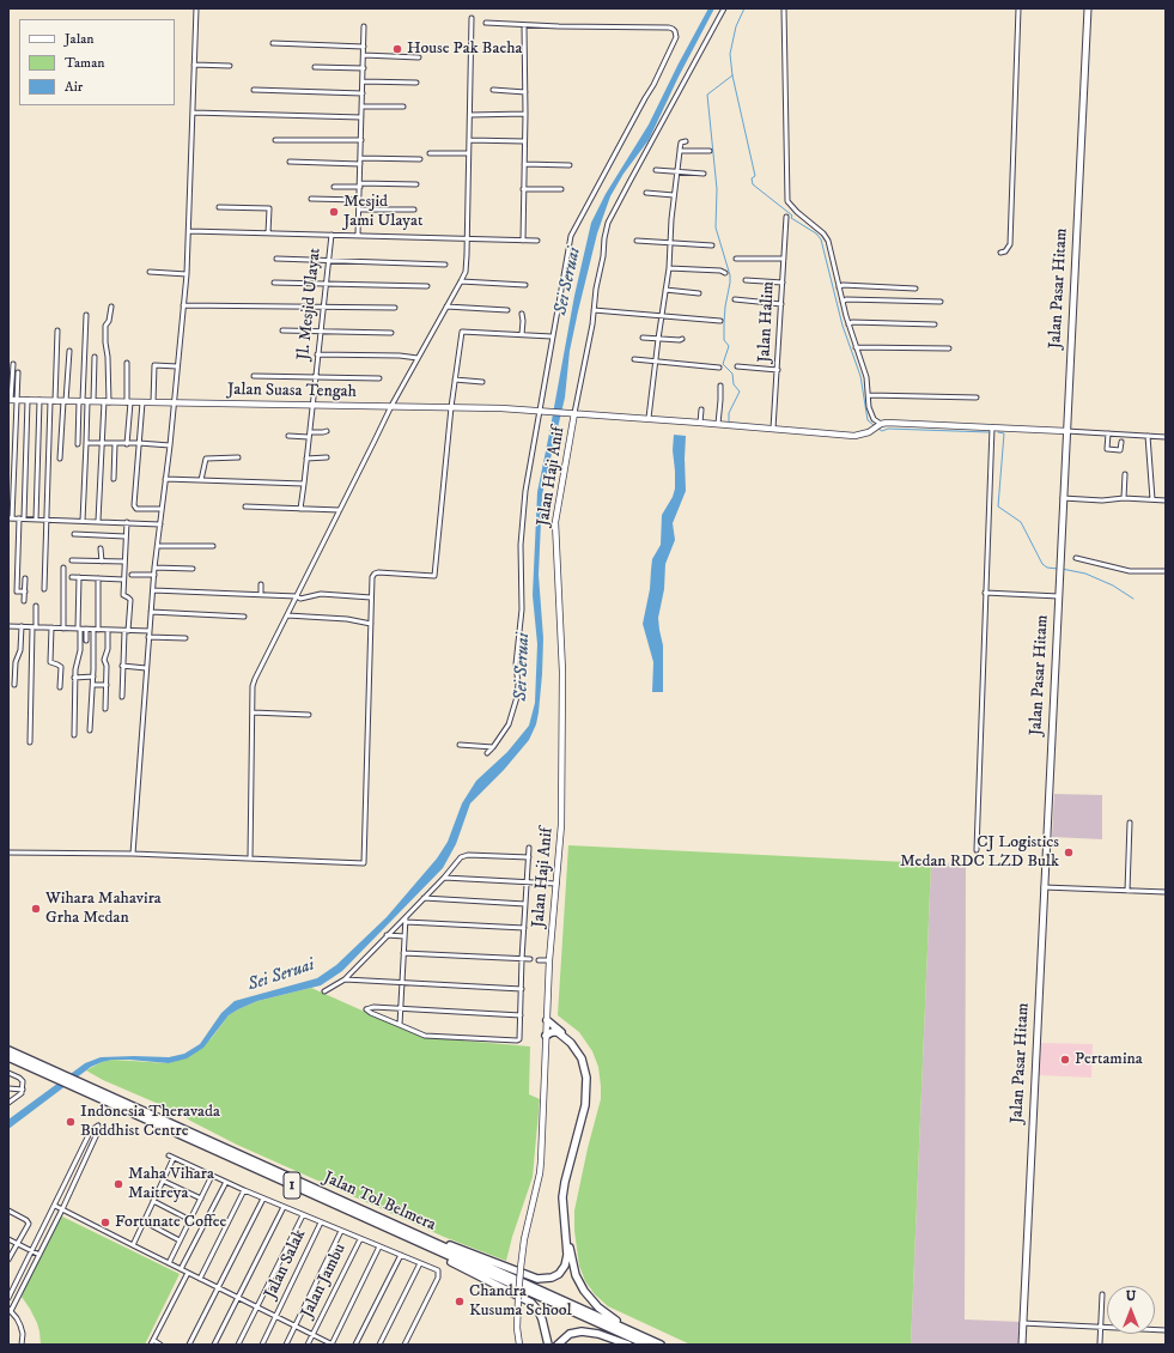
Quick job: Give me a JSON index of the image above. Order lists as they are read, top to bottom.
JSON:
{
  "streets": {
    "highway": ["1", "Jalan Tol Belmera"],
    "main road": ["Jalan Pasar Hitam", "Jalan Suasa Tengah", "Jalan Haji Anif"],
    "street": [
      "Jl. Mesjid Ulayat",
      "Jalan Halim",
      "Jalan Salak",
      "Jalan Jambu"
    ]
  },
  "crossings": [
    ["Jl. Mesjid Ulayat", "Jalan Suasa Tengah"],
    ["Jalan Halim", "Jalan Suasa Tengah"],
    ["Jalan Suasa Tengah", "Jalan Haji Anif"]
  ],
  "water": ["Sei Seruai"],
  "places": [
    "House Pak Baeha",
    "Mesjid Jami Ulayat",
    "CJ Logistics Medan RDC LZD Bulk",
    "Wihara Mahavira Grha Medan",
    "Pertamina",
    "Indonesia Theravada Buddhist Centre",
    "Maha Vihara Maitreya",
    "Fortunate Coffee",
    "Chandra Kusuma School"
  ],
  "legend": ["Jalan", "Taman", "Air"],
  "north": "top"
}
